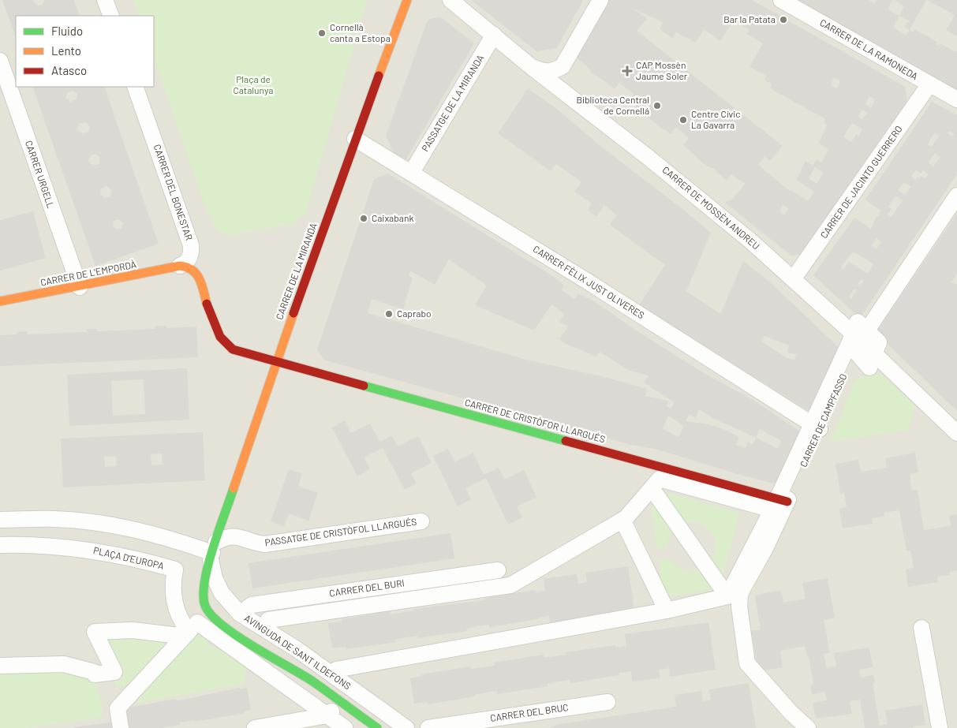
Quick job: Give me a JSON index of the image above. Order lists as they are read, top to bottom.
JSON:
{
  "streets": {
    "street": [
      "CARRER DE LA RAMONEDA",
      "PASSATGE DE LA MIRANDA",
      "CARRER URGELL",
      "CARRER DE JACINTO GUERRERO",
      "CARRER DEL BONESTAR",
      "CARRER DE MOSSÈN ANDREU",
      "CARRER DE LA MIRANDA",
      "CARRER DE L'EMPORDÀ",
      "CARRER FÈLIX JUST OLIVERES",
      "CARRER DE CAMPFASSO",
      "CARRER DE CRISTÒFOR LLARGUÉS",
      "PASSATGE DE CRISTÒFOL LLARGUÉS",
      "PLAÇA D'EUROPA",
      "CARRER DEL BURI",
      "AVINGUDA DE SANT ILDEFONS",
      "CARRER DEL BRUC"
    ]
  },
  "crossings": [
    ["CARRER DE LA RAMONEDA", "CARRER DE JACINTO GUERRERO"],
    ["PASSATGE DE LA MIRANDA", "CARRER DE MOSSÈN ANDREU"],
    ["PASSATGE DE LA MIRANDA", "CARRER FÈLIX JUST OLIVERES"],
    ["CARRER URGELL", "CARRER DE L'EMPORDÀ"],
    ["CARRER DE JACINTO GUERRERO", "CARRER DE MOSSÈN ANDREU"],
    ["CARRER DEL BONESTAR", "CARRER DE L'EMPORDÀ"],
    ["CARRER DE MOSSÈN ANDREU", "CARRER DE CAMPFASSO"],
    ["CARRER DE LA MIRANDA", "CARRER FÈLIX JUST OLIVERES"],
    ["CARRER DE LA MIRANDA", "CARRER DE CRISTÒFOR LLARGUÉS"],
    ["CARRER DE LA MIRANDA", "PASSATGE DE CRISTÒFOL LLARGUÉS"],
    ["CARRER DE LA MIRANDA", "AVINGUDA DE SANT ILDEFONS"],
    ["CARRER FÈLIX JUST OLIVERES", "CARRER DE CAMPFASSO"],
    ["CARRER DE CAMPFASSO", "CARRER DE CRISTÒFOR LLARGUÉS"],
    ["PASSATGE DE CRISTÒFOL LLARGUÉS", "AVINGUDA DE SANT ILDEFONS"],
    ["CARRER DEL BURI", "AVINGUDA DE SANT ILDEFONS"]
  ],
  "parks": ["Plaça de Catalunya"],
  "places": {
    "other": [
      "Bar la Patata",
      "Cornellà canta a Estopa",
      "Biblioteca Central de Cornellá",
      "Centre Cívic La Gavarra",
      "Caixabank",
      "Caprabo"
    ],
    "health": ["CAP Mossèn Jaume Soler"]
  },
  "legend": ["Fluido", "Lento", "Atasco"]
}
